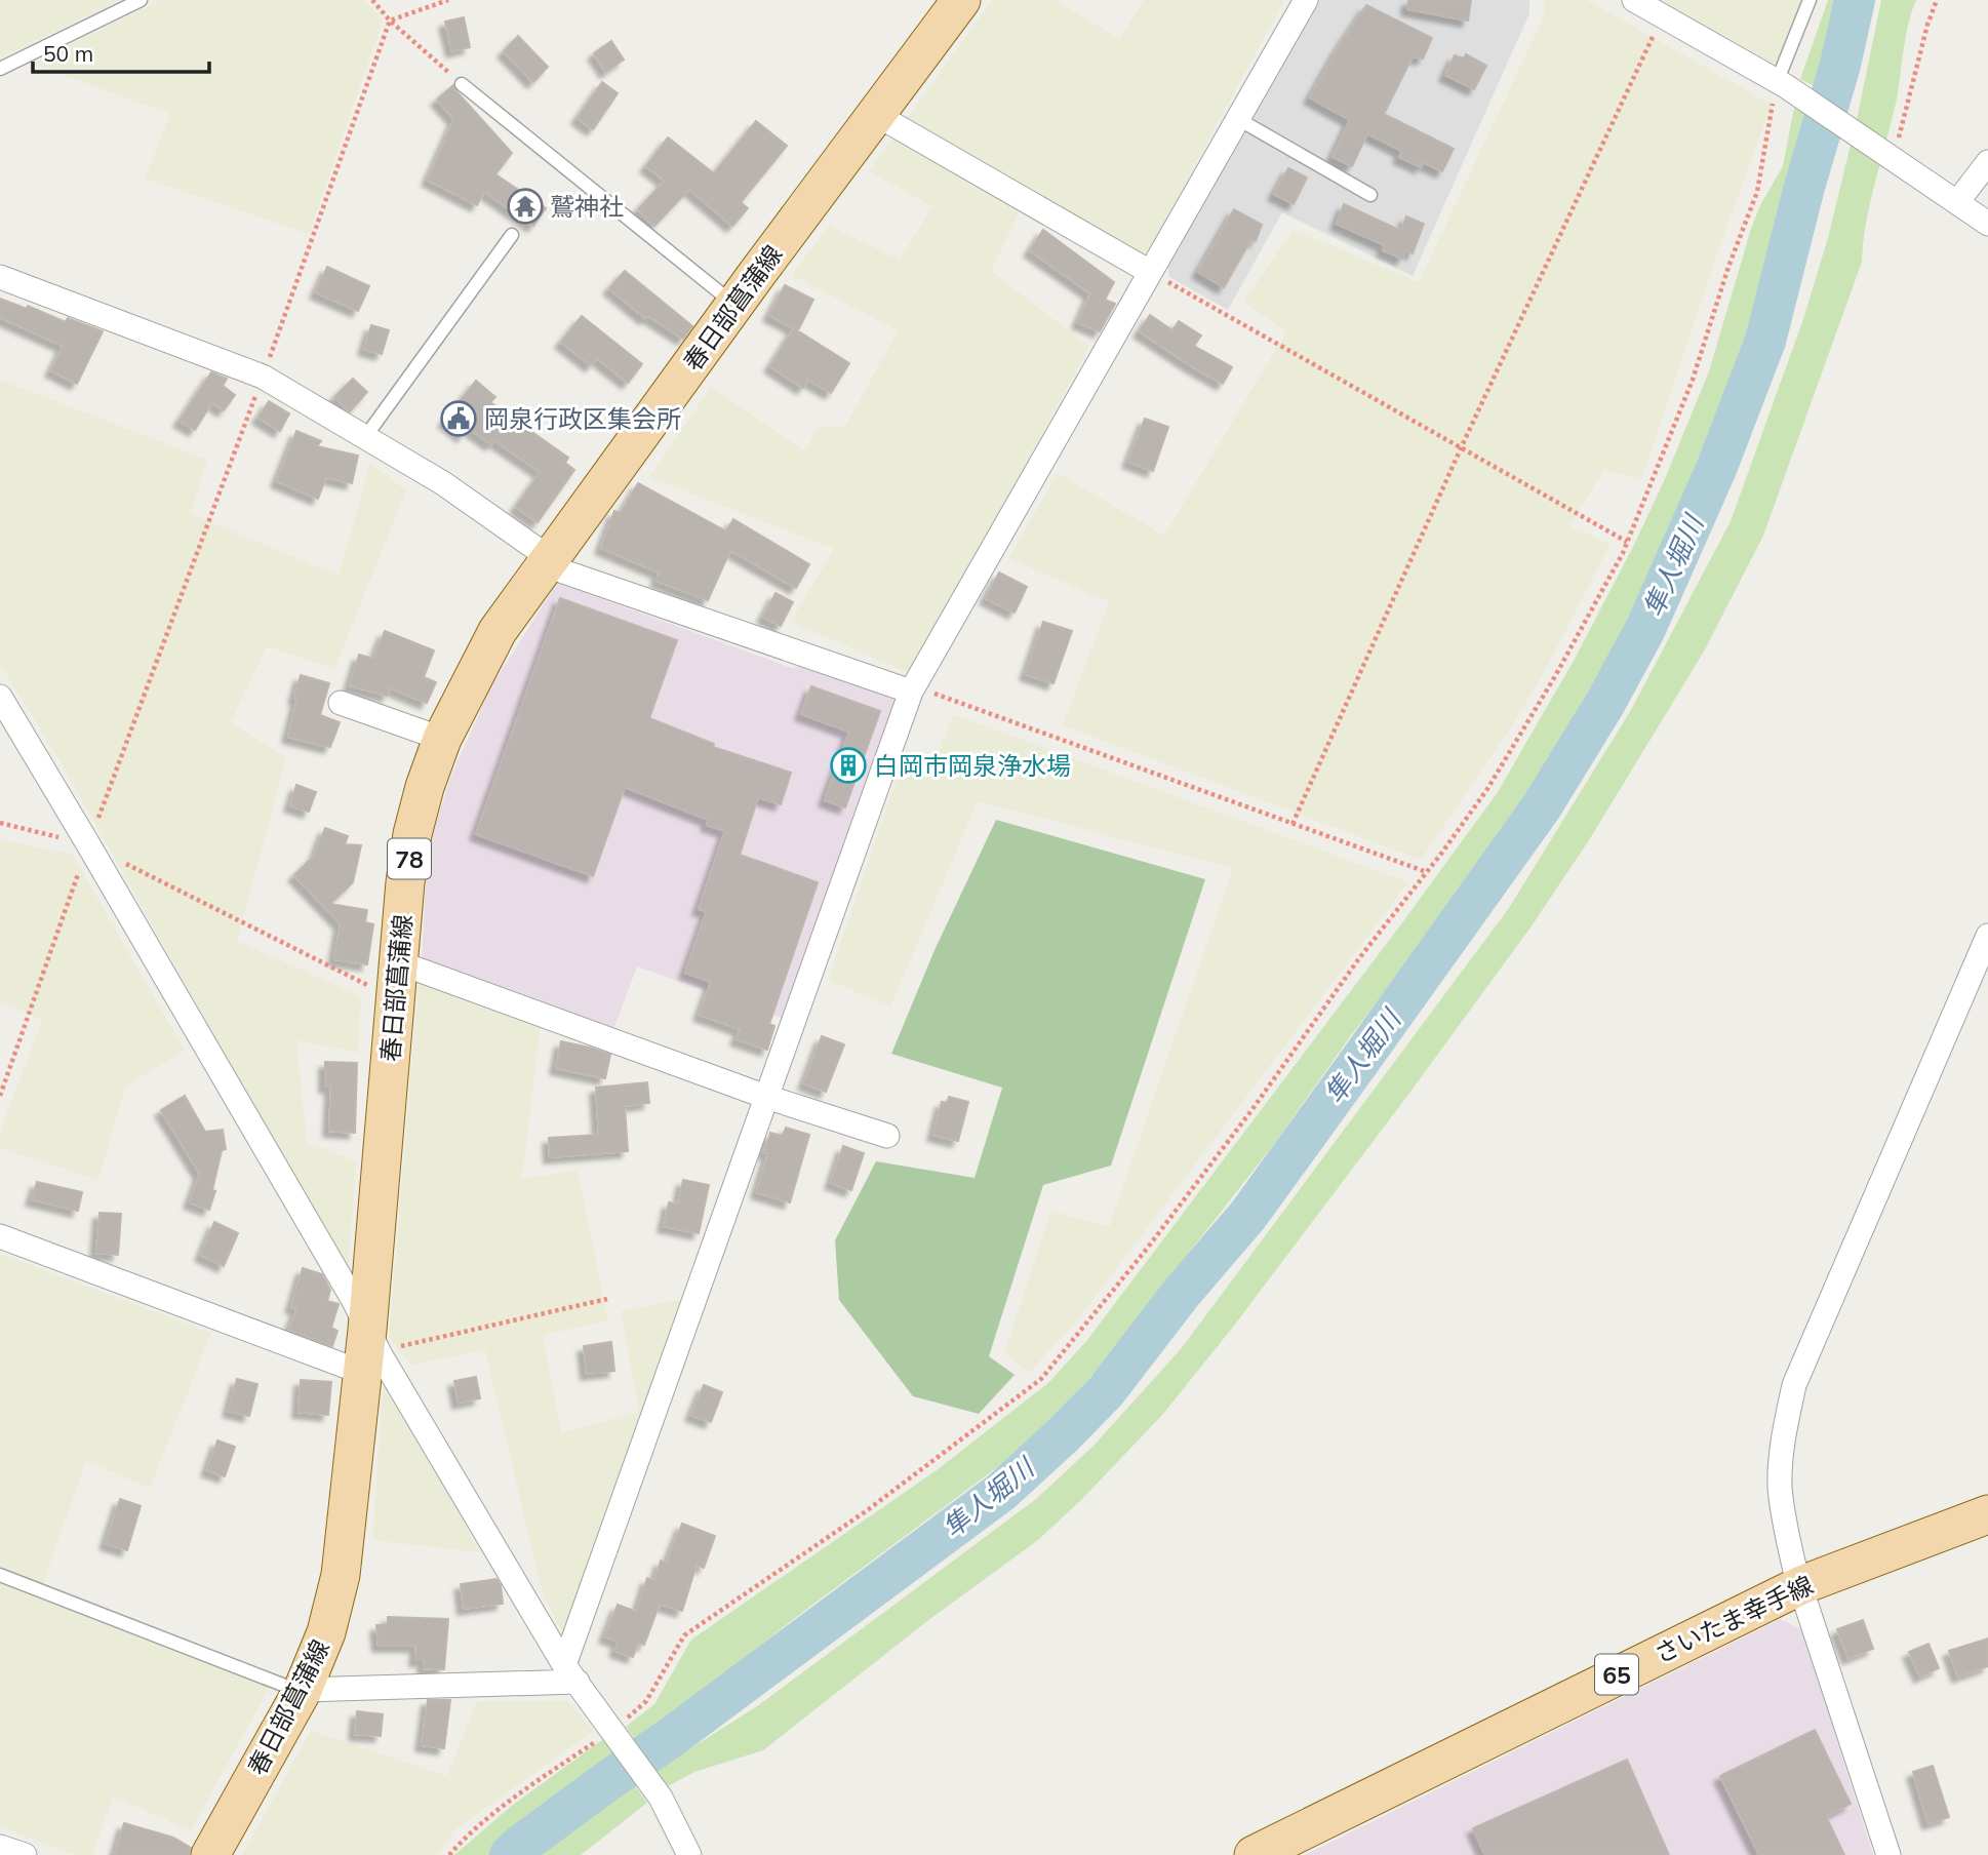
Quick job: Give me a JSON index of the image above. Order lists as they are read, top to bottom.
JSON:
{
  "streets": {
    "main road": [
      "春日部菖蒲線",
      "78",
      "さいたま幸手線",
      "65"
    ]
  },
  "water": ["隼人堀川"],
  "places": {
    "temple": ["鷲神社"],
    "public building": ["岡泉行政区集会所"],
    "building": ["白岡市岡泉浄水場"]
  },
  "scale_bar": "50 m"
}
